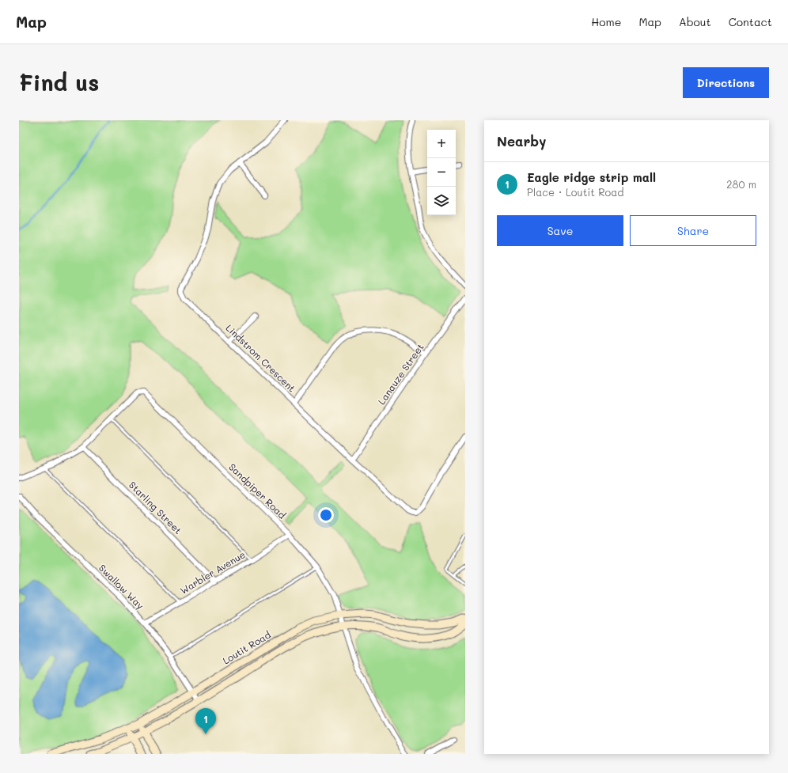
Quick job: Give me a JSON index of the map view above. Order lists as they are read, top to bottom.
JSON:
{
  "streets": {
    "street": [
      "Lindstrom Crescent",
      "Lanauze Street",
      "Sandpiper Road",
      "Starling Street",
      "Warbler Avenue",
      "Swallow Way",
      "Loutit Road"
    ]
  },
  "crossings": [
    ["Lindstrom Crescent", "Lanauze Street"],
    ["Sandpiper Road", "Starling Street"],
    ["Sandpiper Road", "Warbler Avenue"],
    ["Sandpiper Road", "Loutit Road"],
    ["Starling Street", "Warbler Avenue"],
    ["Warbler Avenue", "Swallow Way"],
    ["Swallow Way", "Loutit Road"]
  ],
  "page": {
    "header": "Map",
    "nav": [
      "Home",
      "Map",
      "About",
      "Contact"
    ],
    "buttons": [
      "Directions",
      ["Save", "Share"]
    ],
    "title": "Find us",
    "heading": "Nearby",
    "map_buttons": ["+", "−"],
    "list": [
      {
        "mark": "1",
        "name": "Eagle ridge strip mall",
        "note": "Place · Loutit Road",
        "value": "280 m"
      }
    ],
    "pins": "1"
  }
}
